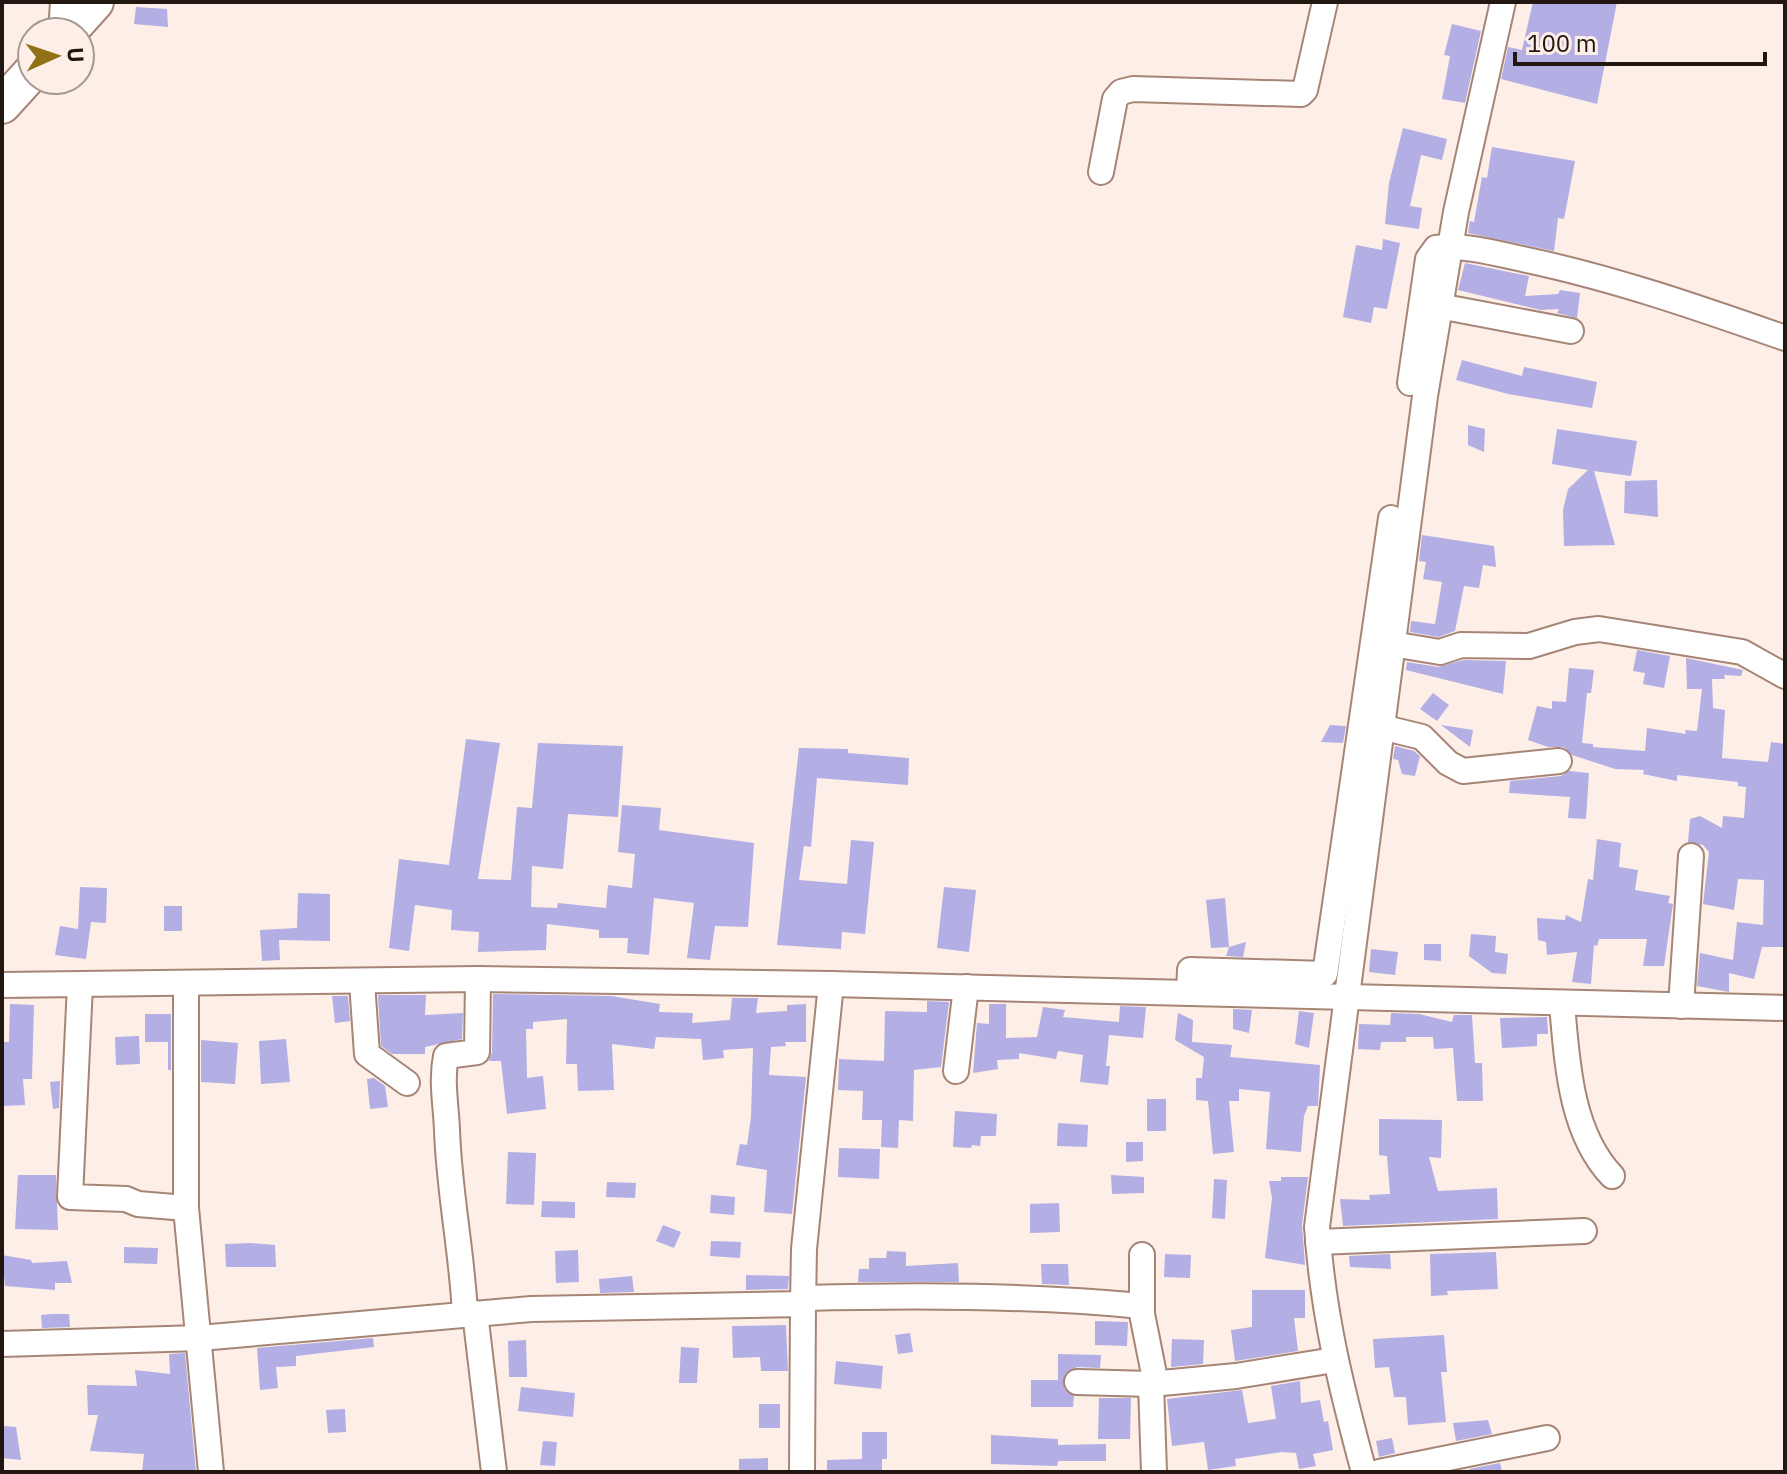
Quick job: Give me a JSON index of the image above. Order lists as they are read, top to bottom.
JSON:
{
  "scale_bar": "100 m",
  "north": "right"
}
